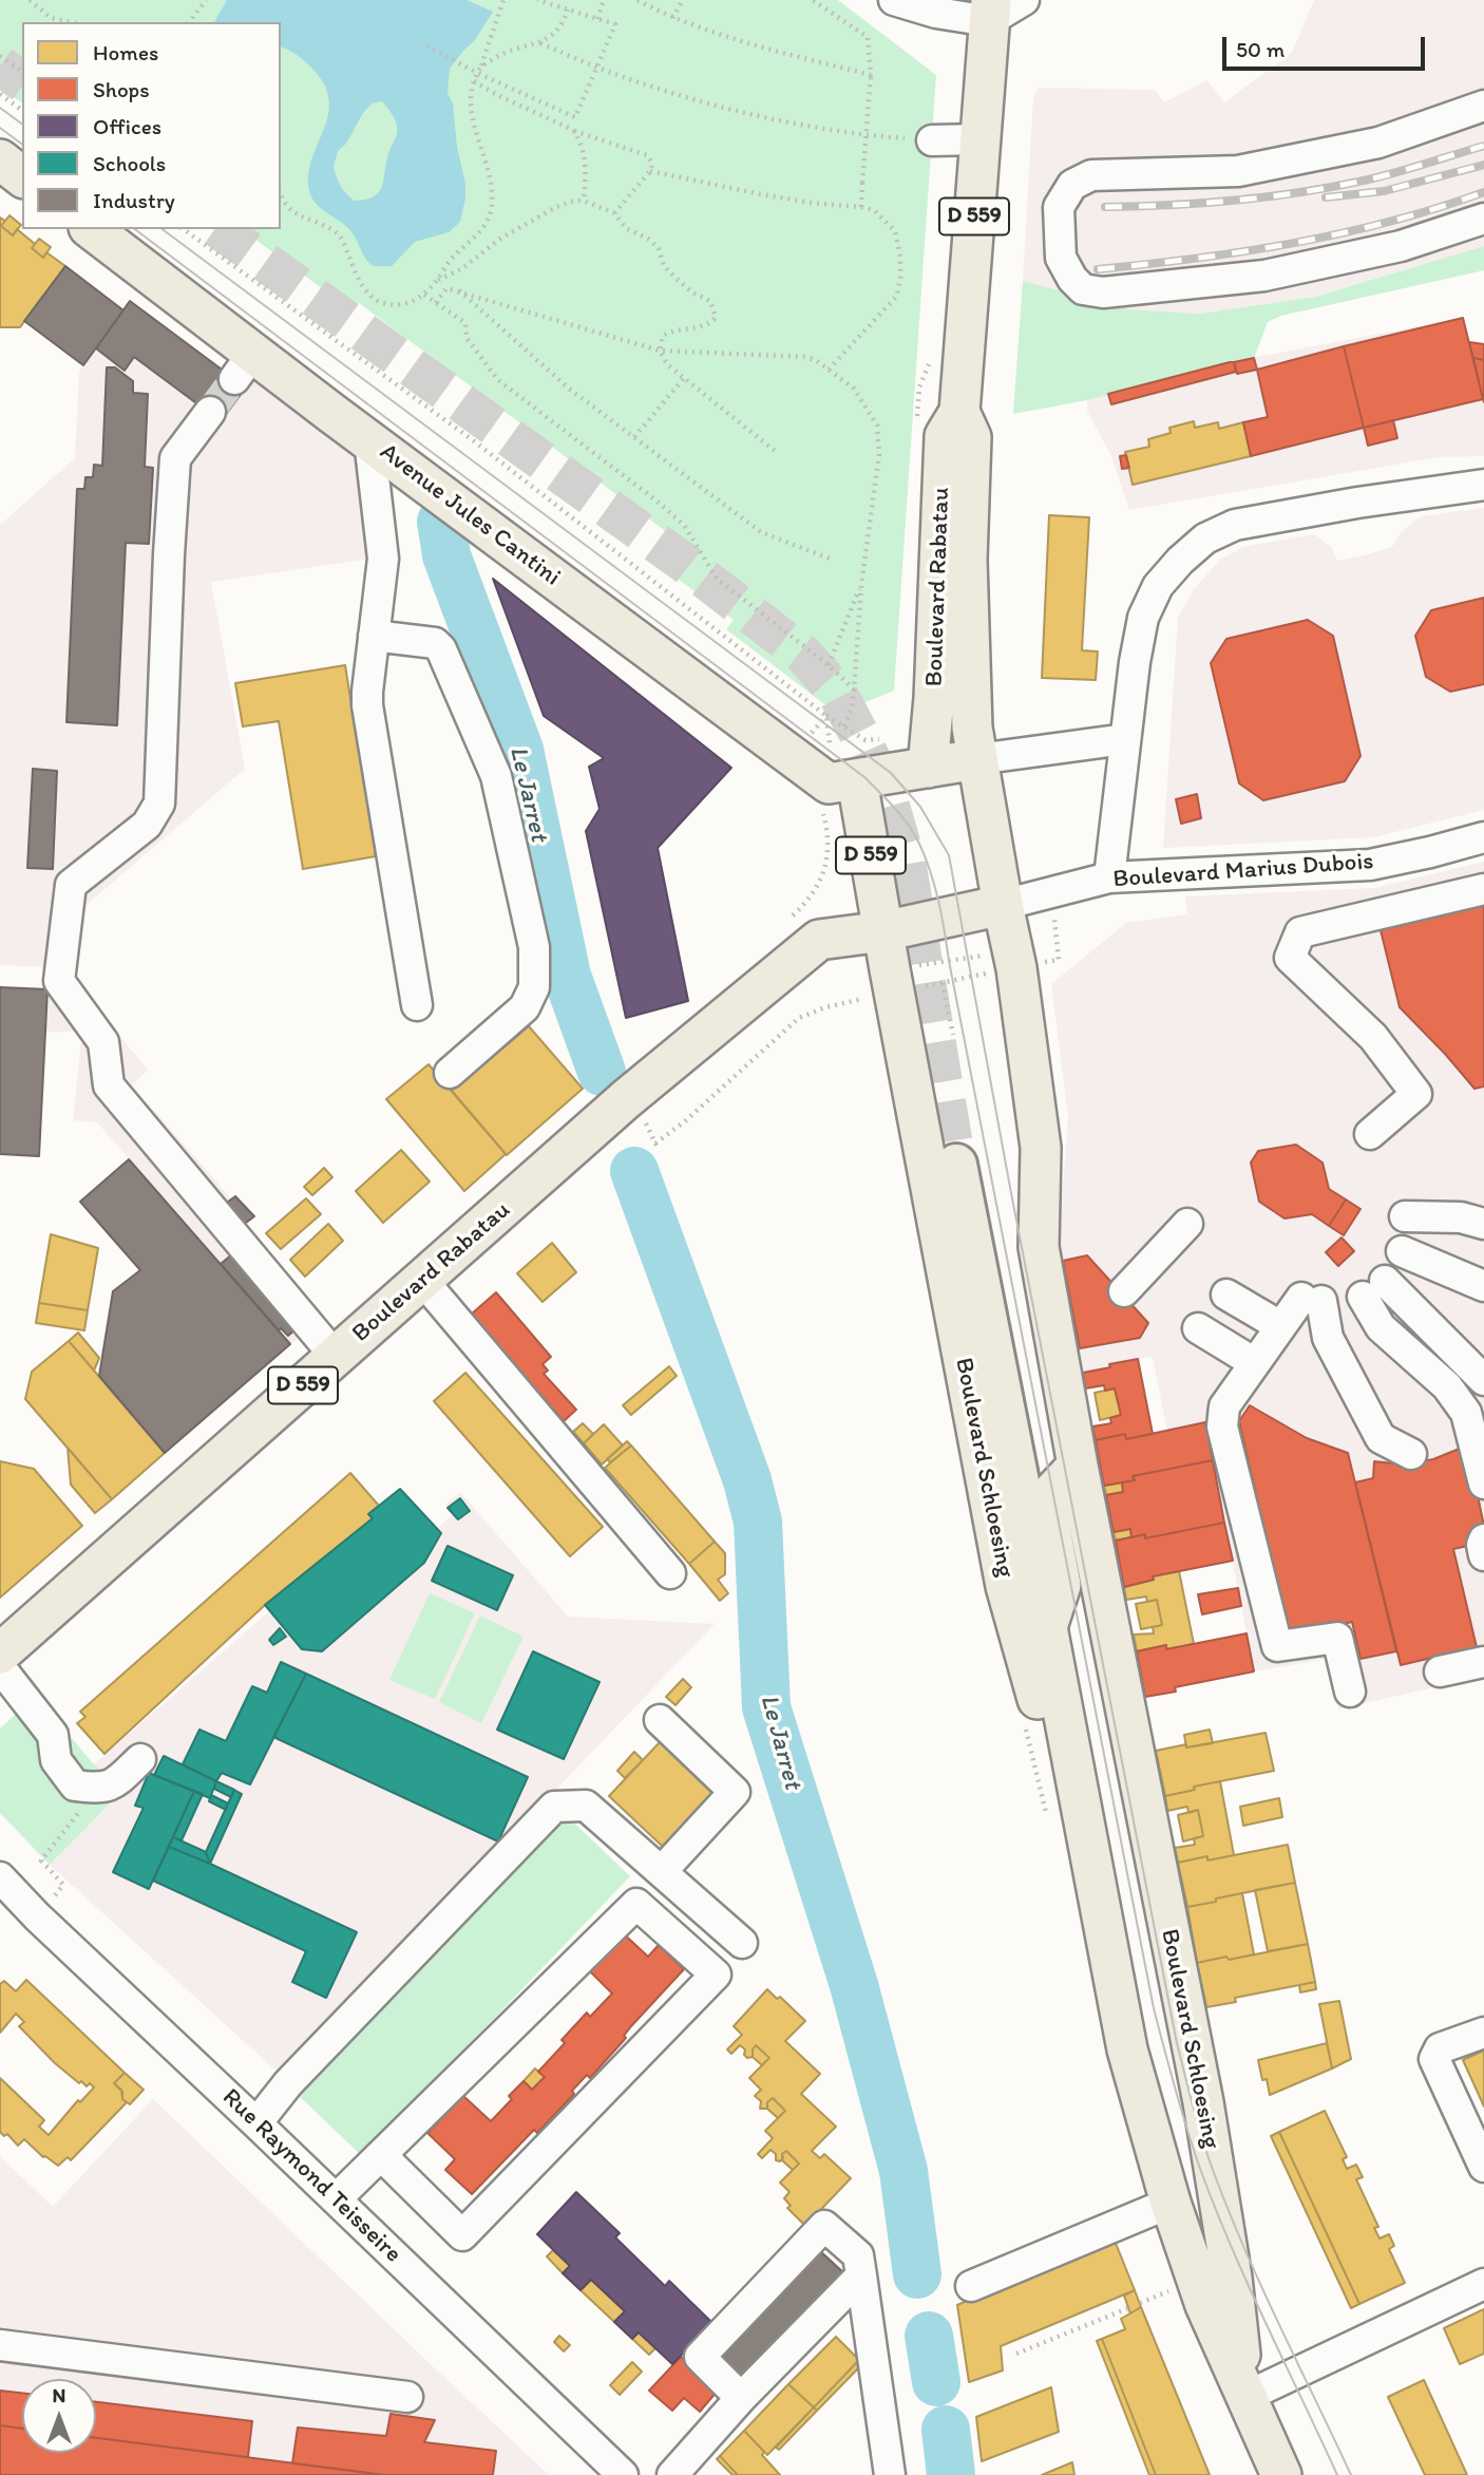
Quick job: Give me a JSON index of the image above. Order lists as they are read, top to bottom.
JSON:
{
  "streets": {
    "main road": [
      "D 559",
      "Avenue Jules Cantini",
      "Boulevard Rabatau",
      "Boulevard Schloesing"
    ],
    "street": ["Boulevard Marius Dubois", "Rue Raymond Teisseire"]
  },
  "crossings": [
    ["D 559", "Avenue Jules Cantini"],
    ["D 559", "Boulevard Rabatau"],
    ["D 559", "Boulevard Marius Dubois"],
    ["D 559", "Boulevard Schloesing"],
    ["Boulevard Rabatau", "Boulevard Schloesing"],
    ["Boulevard Marius Dubois", "Boulevard Schloesing"]
  ],
  "water": ["Le Jarret"],
  "legend": [
    "Homes",
    "Shops",
    "Offices",
    "Schools",
    "Industry"
  ],
  "scale_bar": "50 m",
  "north": "top"
}
